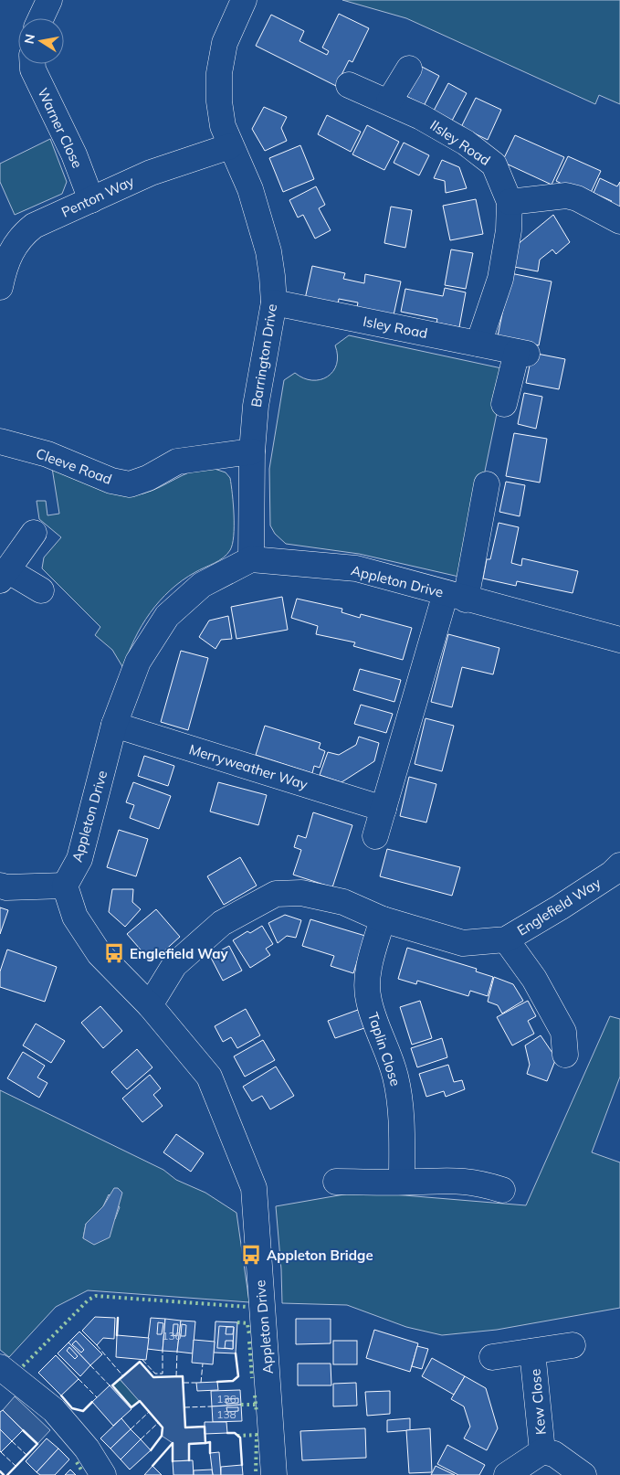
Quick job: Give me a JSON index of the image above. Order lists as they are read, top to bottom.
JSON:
{
  "streets": {
    "street": [
      "Warner Close",
      "Ilsley Road",
      "Penton Way",
      "Isley Road",
      "Barrington Drive",
      "Cleeve Road",
      "Appleton Drive",
      "Merryweather Way",
      "Englefield Way",
      "Taplin Close",
      "Kew Close"
    ]
  },
  "crossings": [
    ["Warner Close", "Penton Way"],
    ["Ilsley Road", "Isley Road"],
    ["Penton Way", "Barrington Drive"],
    ["Isley Road", "Barrington Drive"],
    ["Barrington Drive", "Cleeve Road"],
    ["Barrington Drive", "Appleton Drive"],
    ["Appleton Drive", "Merryweather Way"],
    ["Appleton Drive", "Englefield Way"],
    ["Englefield Way", "Taplin Close"]
  ],
  "places": {
    "bus stop": ["Englefield Way", "Appleton Bridge"]
  },
  "house_numbers": ["130", "136", "138"],
  "north": "left"
}
